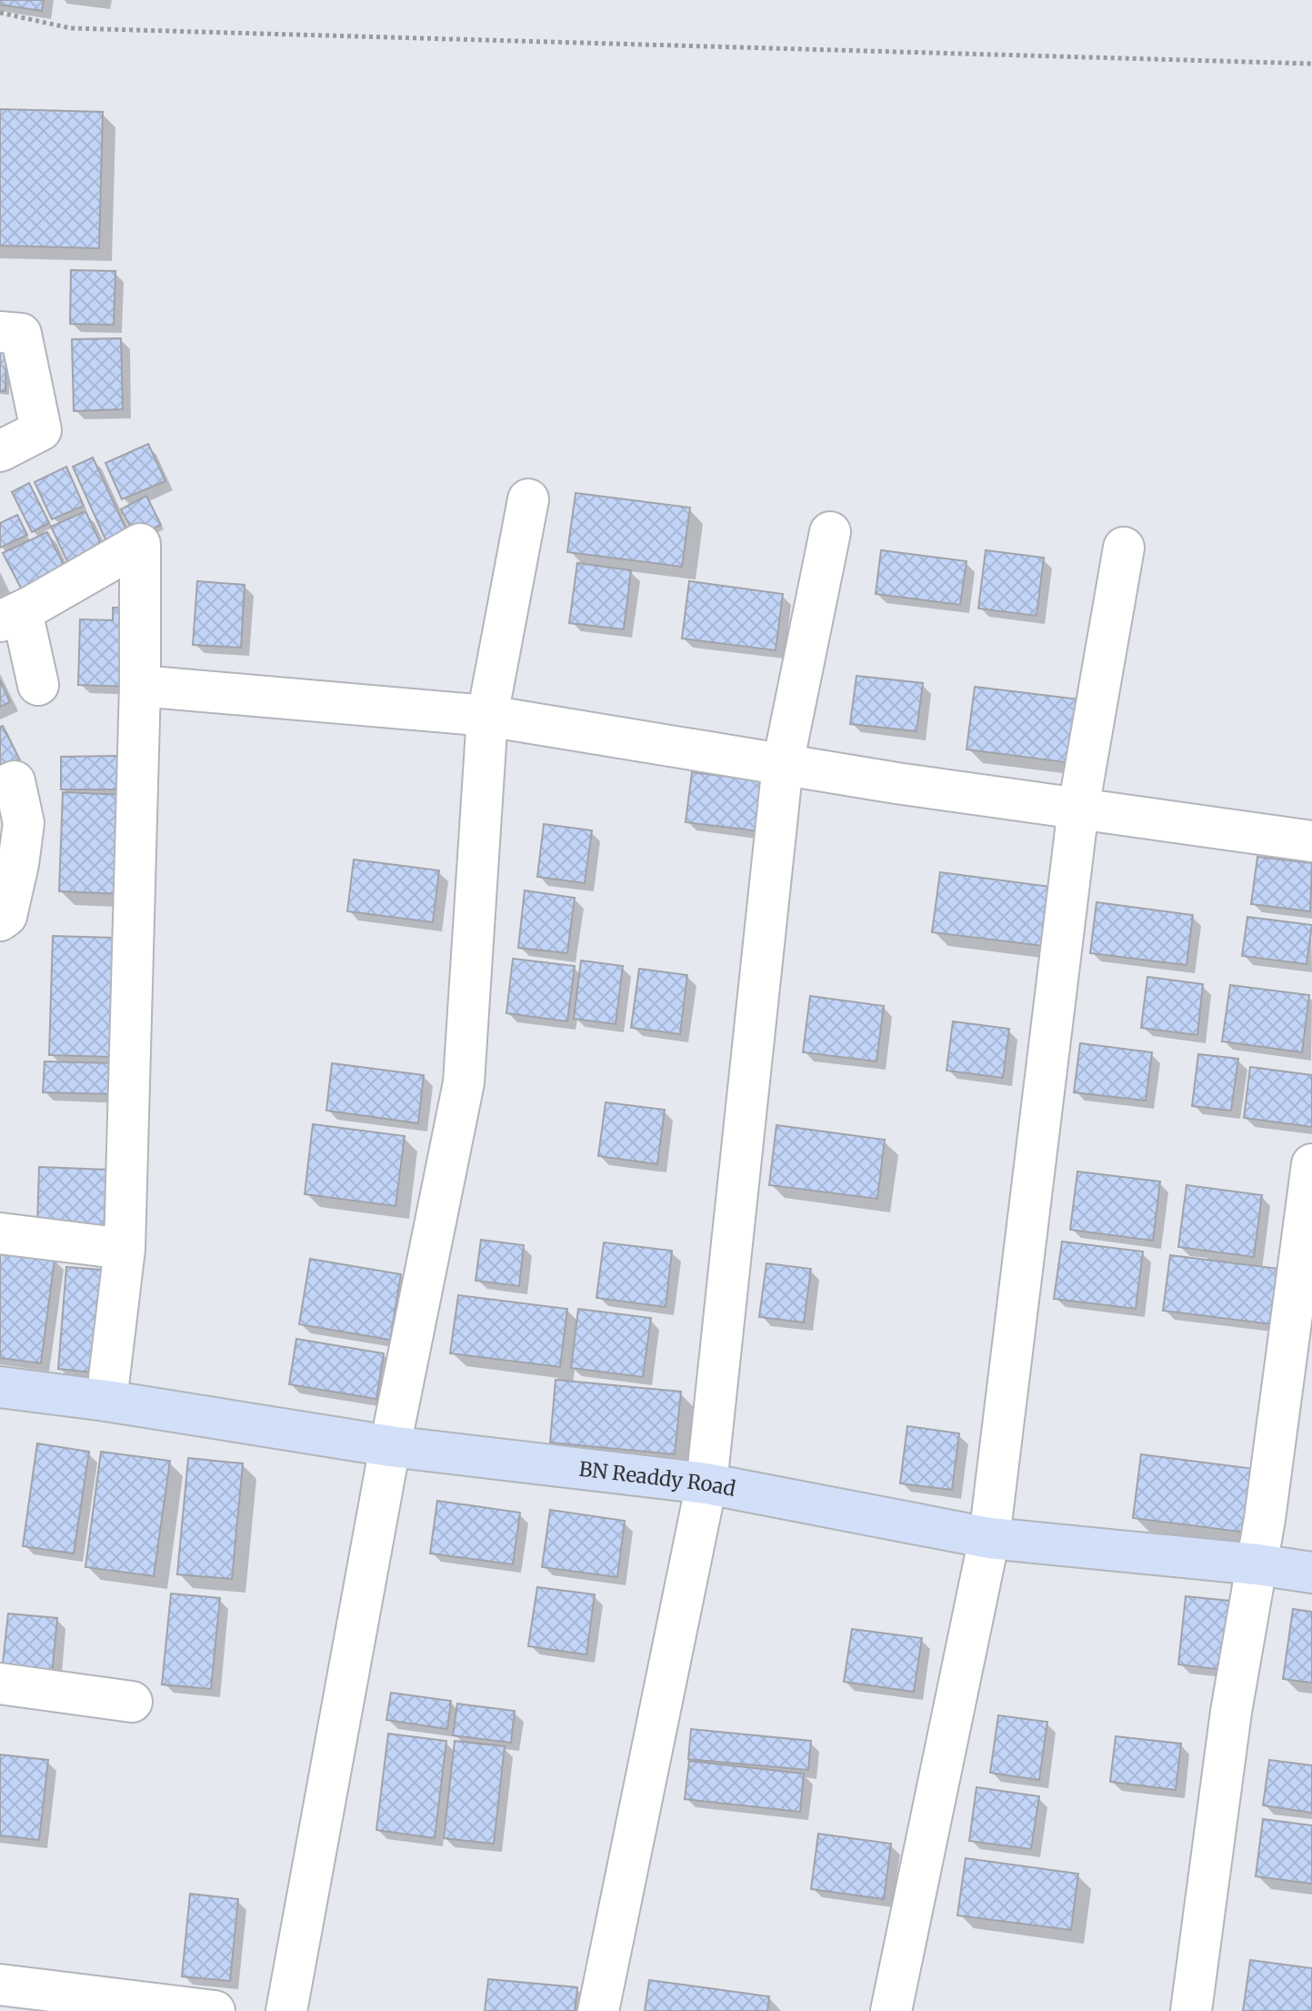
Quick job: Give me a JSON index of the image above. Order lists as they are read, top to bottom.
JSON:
{
  "streets": {
    "street": ["BN Readdy Road"]
  }
}
